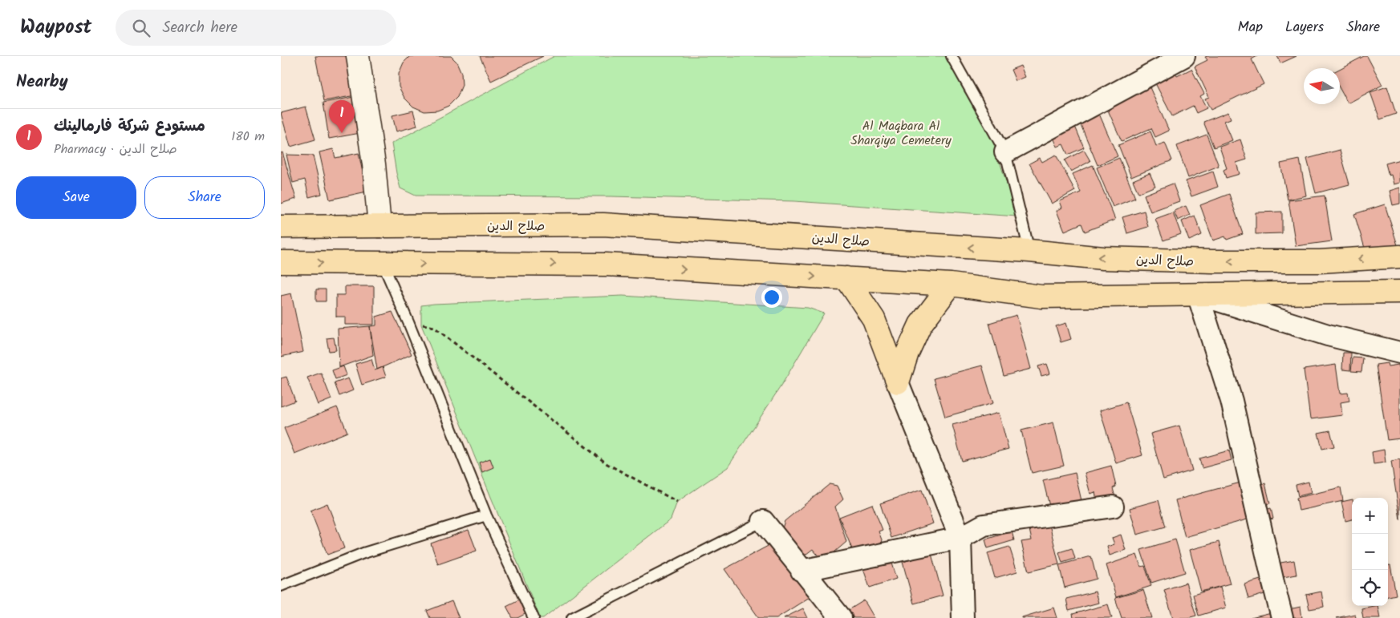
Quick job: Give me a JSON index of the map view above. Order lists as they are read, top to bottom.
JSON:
{
  "streets": {
    "highway": ["صلاح الدين"]
  },
  "parks": ["Al Maqbara Al Sharqiya Cemetery"],
  "north": "left",
  "page": {
    "header": "Waypost",
    "search": "Search here",
    "nav": ["Map", "Layers", "Share"],
    "heading": "Nearby",
    "pins": "1",
    "list": [
      {
        "mark": "1",
        "name": "مستودع شركة فارمالينك",
        "note": "Pharmacy · صلاح الدين",
        "value": "180 m"
      }
    ],
    "buttons": ["Save", "Share"],
    "map_buttons": ["+", "−"]
  }
}
